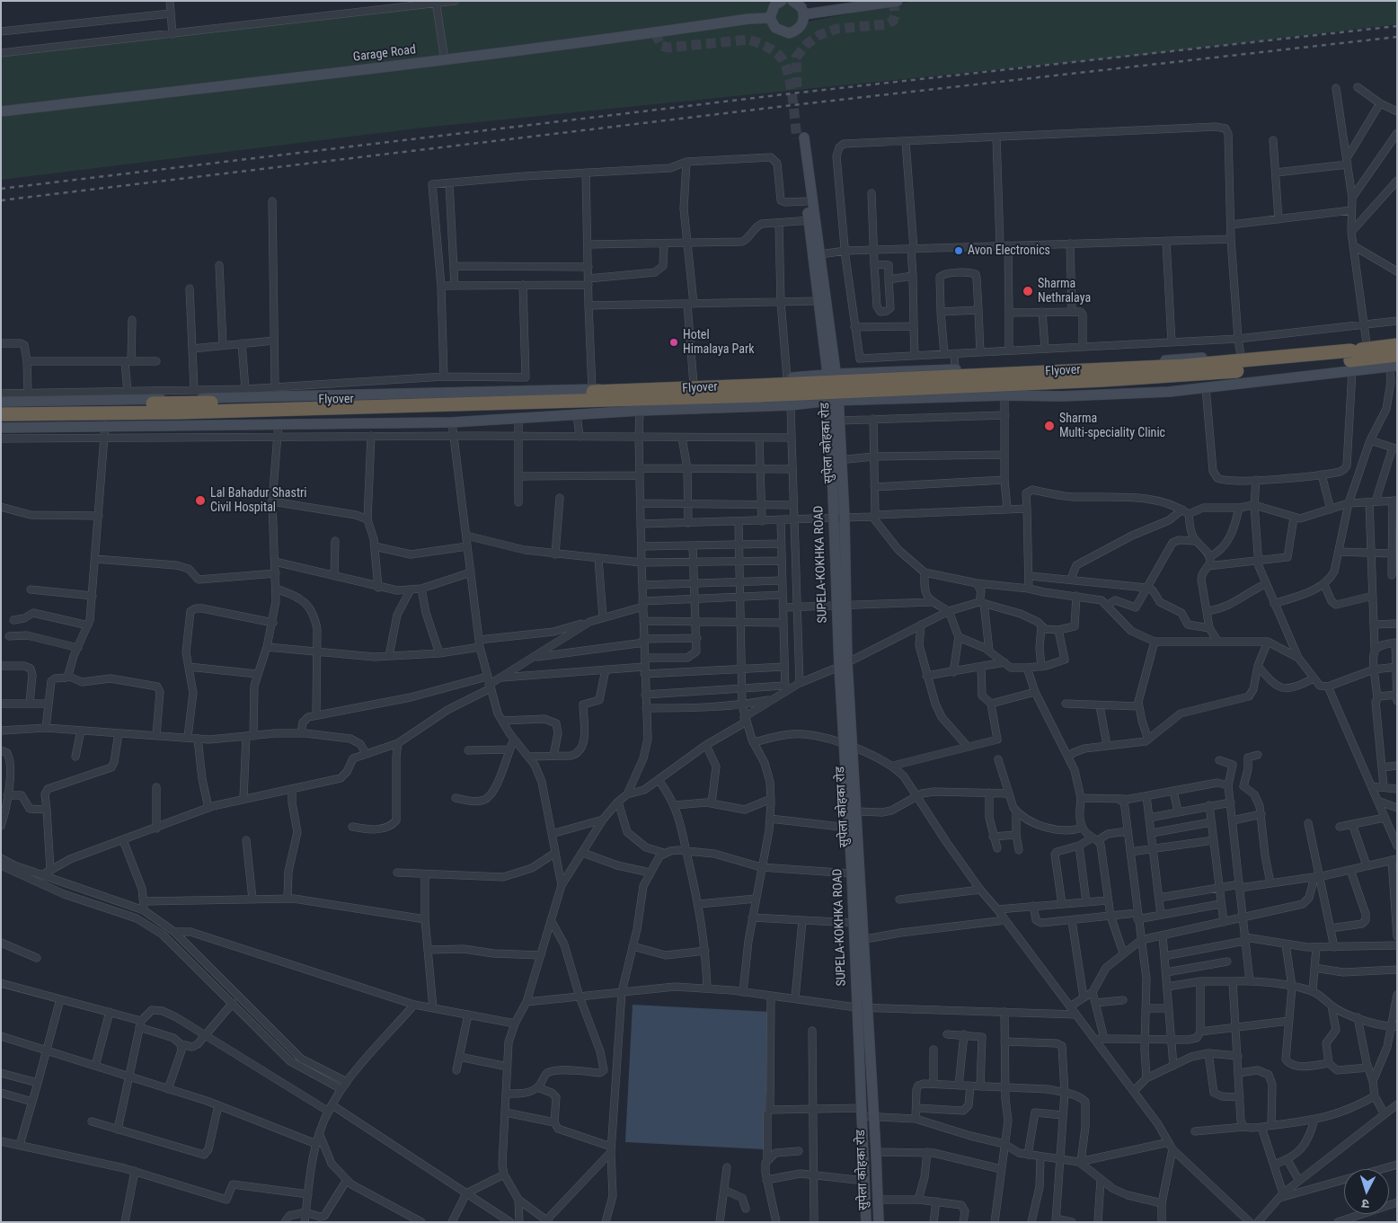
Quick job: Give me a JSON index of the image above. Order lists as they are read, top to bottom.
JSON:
{
  "streets": {
    "highway": ["Flyover"],
    "street": ["Garage Road", "सुपेला कोहका रोड", "SUPELA-KOKHKA ROAD"]
  },
  "crossings": [
    ["सुपेला कोहका रोड", "SUPELA-KOKHKA ROAD"]
  ],
  "places": [
    "Avon Electronics",
    "Sharma Nethralaya",
    "Hotel Himalaya Park",
    "Sharma Multi-speciality Clinic",
    "Lal Bahadur Shastri Civil Hospital"
  ],
  "north": "bottom"
}
